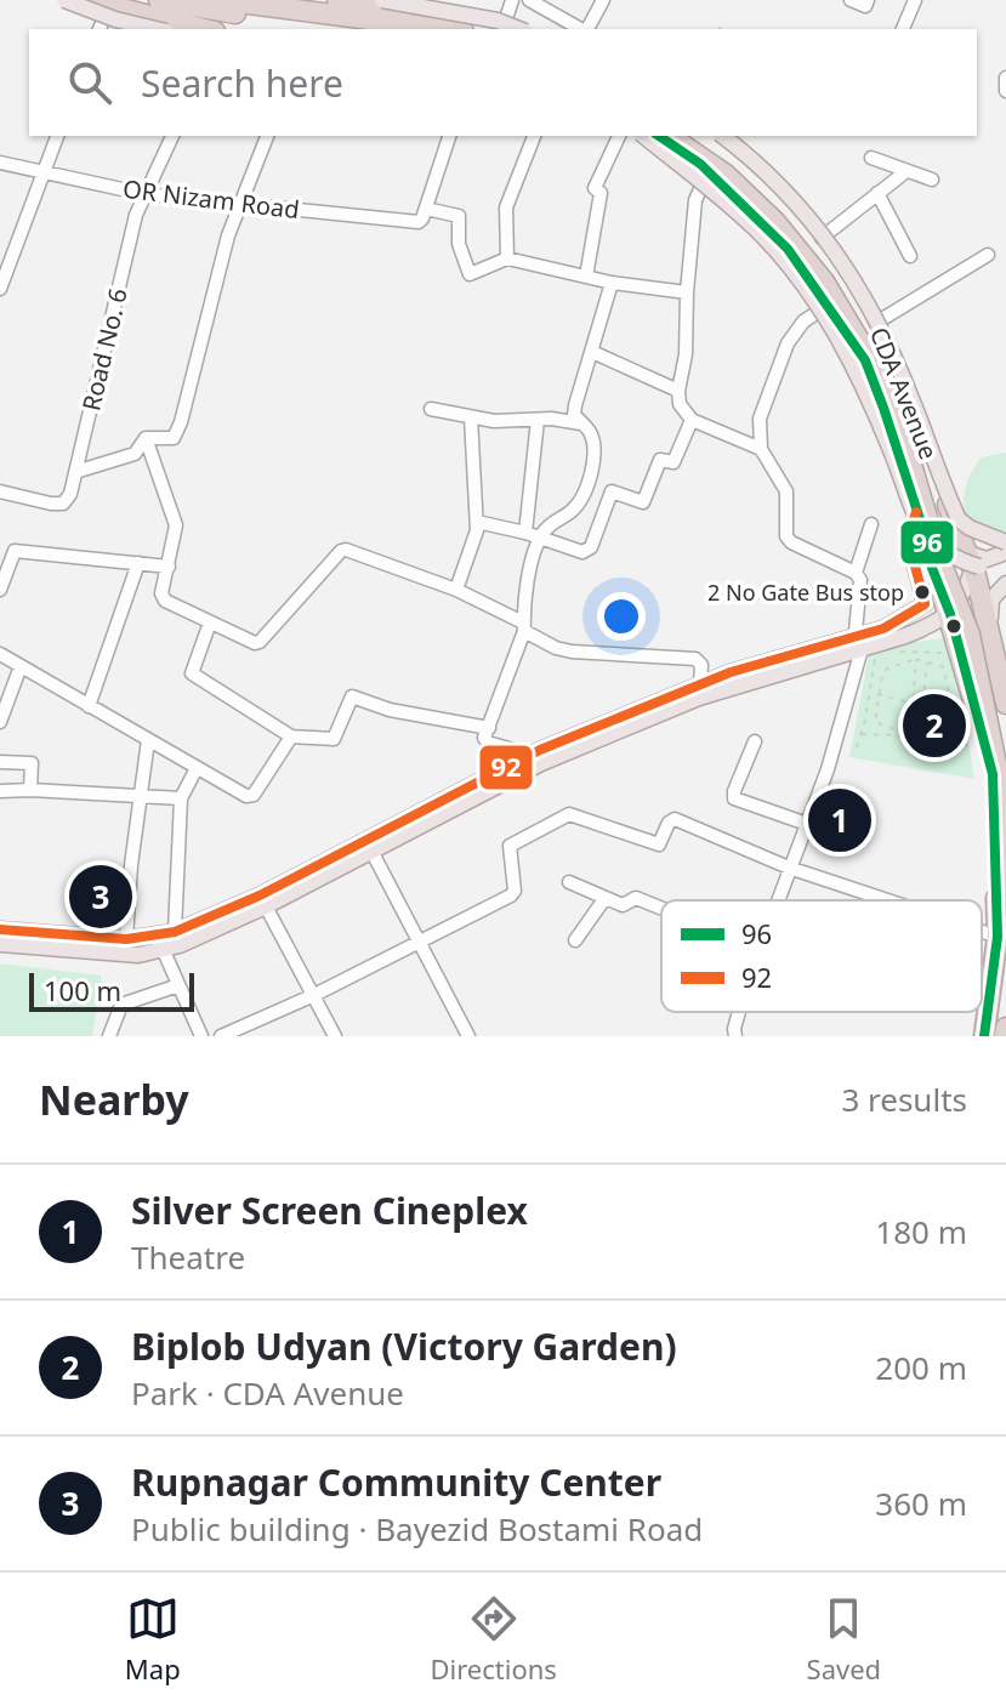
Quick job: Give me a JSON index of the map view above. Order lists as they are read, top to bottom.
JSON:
{
  "streets": {
    "highway": ["CDA Avenue"],
    "street": ["OR Nizam Road", "Road No. 6"]
  },
  "crossings": [
    ["OR Nizam Road", "Road No. 6"]
  ],
  "places": ["2 No Gate Bus stop"],
  "lines": ["transit line 96", "transit line 92"],
  "legend": ["96", "92"],
  "scale_bar": "100 m",
  "page": {
    "search": "Search here",
    "pins": ["2", "1", "3"],
    "scale": "100 m",
    "heading": ["Nearby", "3 results"],
    "list": [
      {
        "mark": "1",
        "name": "Silver Screen Cineplex",
        "note": "Theatre",
        "value": "180 m"
      },
      {
        "mark": "2",
        "name": "Biplob Udyan (Victory Garden)",
        "note": "Park · CDA Avenue",
        "value": "200 m"
      },
      {
        "mark": "3",
        "name": "Rupnagar Community Center",
        "note": "Public building · Bayezid Bostami Road",
        "value": "360 m"
      }
    ],
    "nav": ["Map", "Directions", "Saved"]
  }
}
